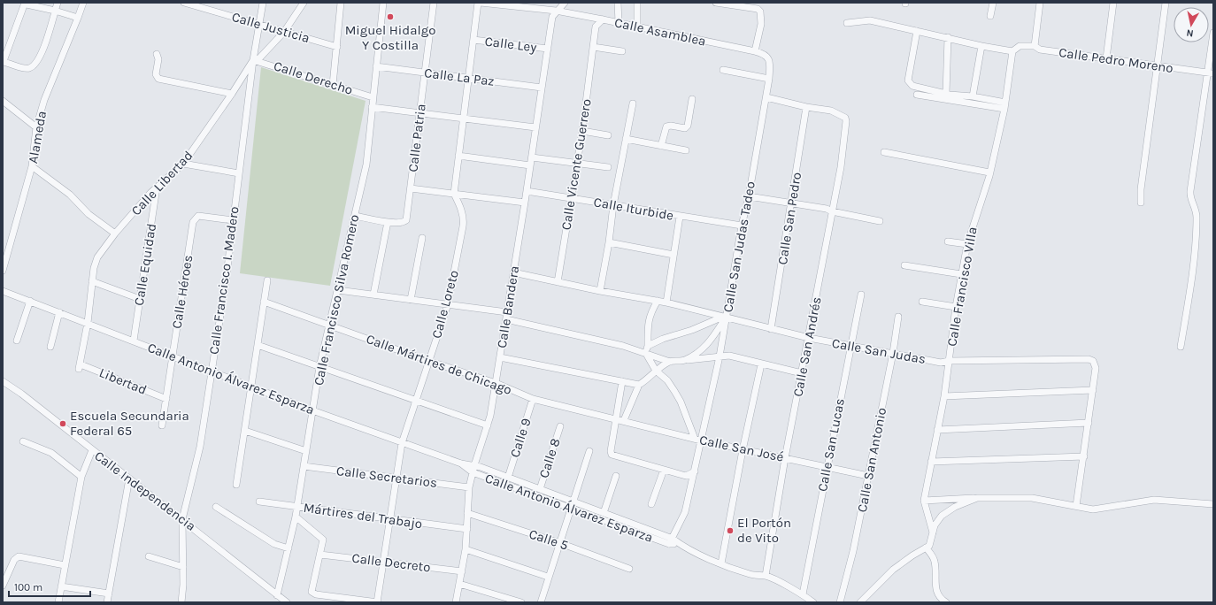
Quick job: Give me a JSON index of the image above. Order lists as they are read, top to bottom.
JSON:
{
  "streets": {
    "street": [
      "Calle Justicia",
      "Calle Asamblea",
      "Calle Ley",
      "Calle Pedro Moreno",
      "Calle La Paz",
      "Calle Derecho",
      "Alameda",
      "Calle Patria",
      "Calle Vicente Guerrero",
      "Calle Libertad",
      "Calle Iturbide",
      "Calle San Pedro",
      "Calle San Judas Tadeo",
      "Calle Equidad",
      "Calle Francisco I. Madero",
      "Calle Francisco Villa",
      "Calle Héroes",
      "Calle Francisco Silva Romero",
      "Calle Loreto",
      "Calle Bandera",
      "Calle San Andrés",
      "Calle San Judas",
      "Calle Mártires de Chicago",
      "Calle Antonio Álvarez Esparza",
      "Libertad",
      "Calle 9",
      "Calle San Lucas",
      "Calle San José",
      "Calle 8",
      "Calle San Antonio",
      "Calle Secretarios",
      "Calle Independencia",
      "Mártires del Trabajo",
      "Calle 5",
      "Calle Decreto"
    ]
  },
  "crossings": [
    ["Calle Justicia", "Calle Libertad"],
    ["Calle Asamblea", "Calle Vicente Guerrero"],
    ["Calle Asamblea", "Calle San Judas Tadeo"],
    ["Calle Asamblea", "Calle Bandera"],
    ["Calle Ley", "Calle Loreto"],
    ["Calle Ley", "Calle Bandera"],
    ["Calle Pedro Moreno", "Calle Francisco Villa"],
    ["Calle La Paz", "Calle Patria"],
    ["Calle La Paz", "Calle Francisco Silva Romero"],
    ["Calle La Paz", "Calle Loreto"],
    ["Calle La Paz", "Calle Bandera"],
    ["Calle Derecho", "Calle Libertad"],
    ["Calle Derecho", "Calle Francisco I. Madero"],
    ["Calle Derecho", "Calle Francisco Silva Romero"],
    ["Calle Patria", "Calle Francisco Silva Romero"],
    ["Calle Vicente Guerrero", "Calle Iturbide"],
    ["Calle Vicente Guerrero", "Calle San Judas"],
    ["Calle Libertad", "Calle Equidad"],
    ["Calle Libertad", "Calle Francisco I. Madero"],
    ["Calle Libertad", "Calle Antonio Álvarez Esparza"],
    ["Calle Libertad", "Libertad"],
    ["Calle Iturbide", "Calle San Judas Tadeo"],
    ["Calle Iturbide", "Calle Bandera"],
    ["Calle San Pedro", "Calle San Andrés"],
    ["Calle San Pedro", "Calle San Judas"],
    ["Calle San Judas Tadeo", "Calle San Judas"],
    ["Calle San Judas Tadeo", "Calle Antonio Álvarez Esparza"],
    ["Calle San Judas Tadeo", "Calle San José"],
    ["Calle Equidad", "Calle Antonio Álvarez Esparza"],
    ["Calle Francisco I. Madero", "Calle Héroes"],
    ["Calle Francisco I. Madero", "Calle Antonio Álvarez Esparza"],
    ["Calle Francisco I. Madero", "Calle Independencia"],
    ["Calle Francisco Villa", "Calle San Judas"],
    ["Calle Héroes", "Calle Antonio Álvarez Esparza"],
    ["Calle Héroes", "Libertad"],
    ["Calle Francisco Silva Romero", "Calle Mártires de Chicago"],
    ["Calle Francisco Silva Romero", "Calle Antonio Álvarez Esparza"],
    ["Calle Francisco Silva Romero", "Calle Secretarios"],
    ["Calle Francisco Silva Romero", "Calle Independencia"],
    ["Calle Francisco Silva Romero", "Mártires del Trabajo"],
    ["Calle Loreto", "Calle Mártires de Chicago"],
    ["Calle Loreto", "Calle Antonio Álvarez Esparza"],
    ["Calle Loreto", "Calle Secretarios"],
    ["Calle Loreto", "Mártires del Trabajo"],
    ["Calle Loreto", "Calle Decreto"],
    ["Calle Bandera", "Calle San Judas"],
    ["Calle Bandera", "Calle Mártires de Chicago"],
    ["Calle Bandera", "Calle Antonio Álvarez Esparza"],
    ["Calle Bandera", "Calle Secretarios"],
    ["Calle Bandera", "Mártires del Trabajo"],
    ["Calle Bandera", "Calle 5"],
    ["Calle Bandera", "Calle Decreto"],
    ["Calle San Andrés", "Calle San Judas"],
    ["Calle San Andrés", "Calle Antonio Álvarez Esparza"],
    ["Calle San Andrés", "Calle San José"],
    ["Calle San Judas", "Calle San Lucas"],
    ["Calle San Judas", "Calle San Antonio"],
    ["Calle Mártires de Chicago", "Calle 9"],
    ["Calle Mártires de Chicago", "Calle San José"],
    ["Calle Antonio Álvarez Esparza", "Calle 9"],
    ["Calle Antonio Álvarez Esparza", "Calle 8"],
    ["Calle San Lucas", "Calle San José"],
    ["Calle San José", "Calle San Antonio"]
  ],
  "places": ["Miguel Hidalgo Y Costilla", "Escuela Secundaria Federal 65", "El Portón de Vito"],
  "scale_bar": "100 m",
  "north": "bottom"
}
